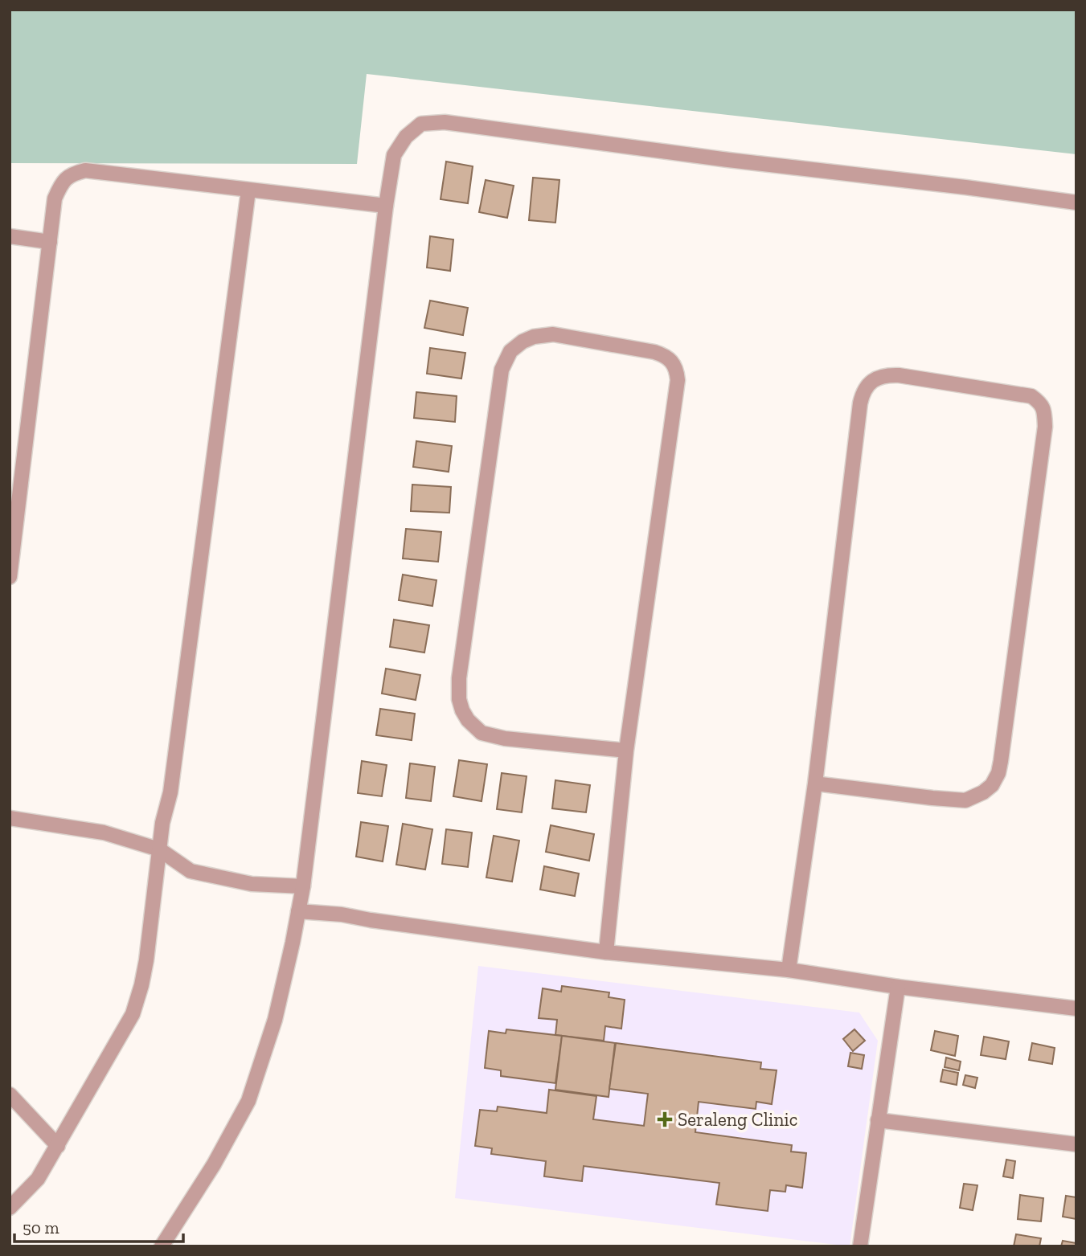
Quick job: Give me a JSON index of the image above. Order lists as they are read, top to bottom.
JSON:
{
  "places": {
    "health": ["Seraleng Clinic"]
  },
  "scale_bar": "50 m"
}
